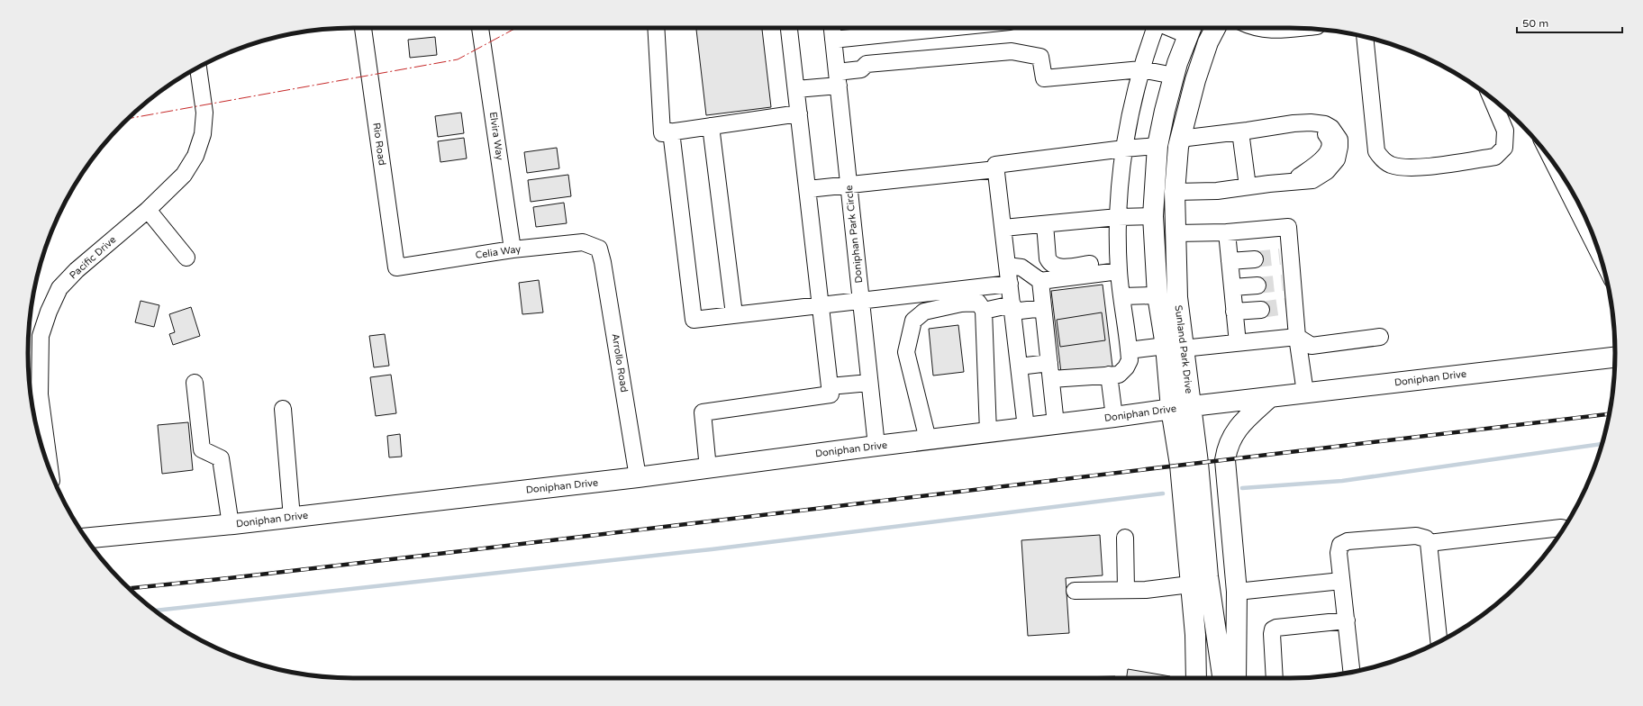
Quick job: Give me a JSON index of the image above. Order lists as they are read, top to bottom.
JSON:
{
  "streets": {
    "main road": ["Sunland Park Drive", "Doniphan Drive"],
    "street": [
      "Elvira Way",
      "Rio Road",
      "Doniphan Park Circle",
      "Celia Way",
      "Pacific Drive",
      "Arrollo Road"
    ]
  },
  "crossings": [
    ["Elvira Way", "Celia Way"],
    ["Rio Road", "Celia Way"],
    ["Doniphan Park Circle", "Doniphan Drive"],
    ["Celia Way", "Arrollo Road"],
    ["Sunland Park Drive", "Doniphan Drive"],
    ["Arrollo Road", "Doniphan Drive"]
  ],
  "scale_bar": "50 m"
}
